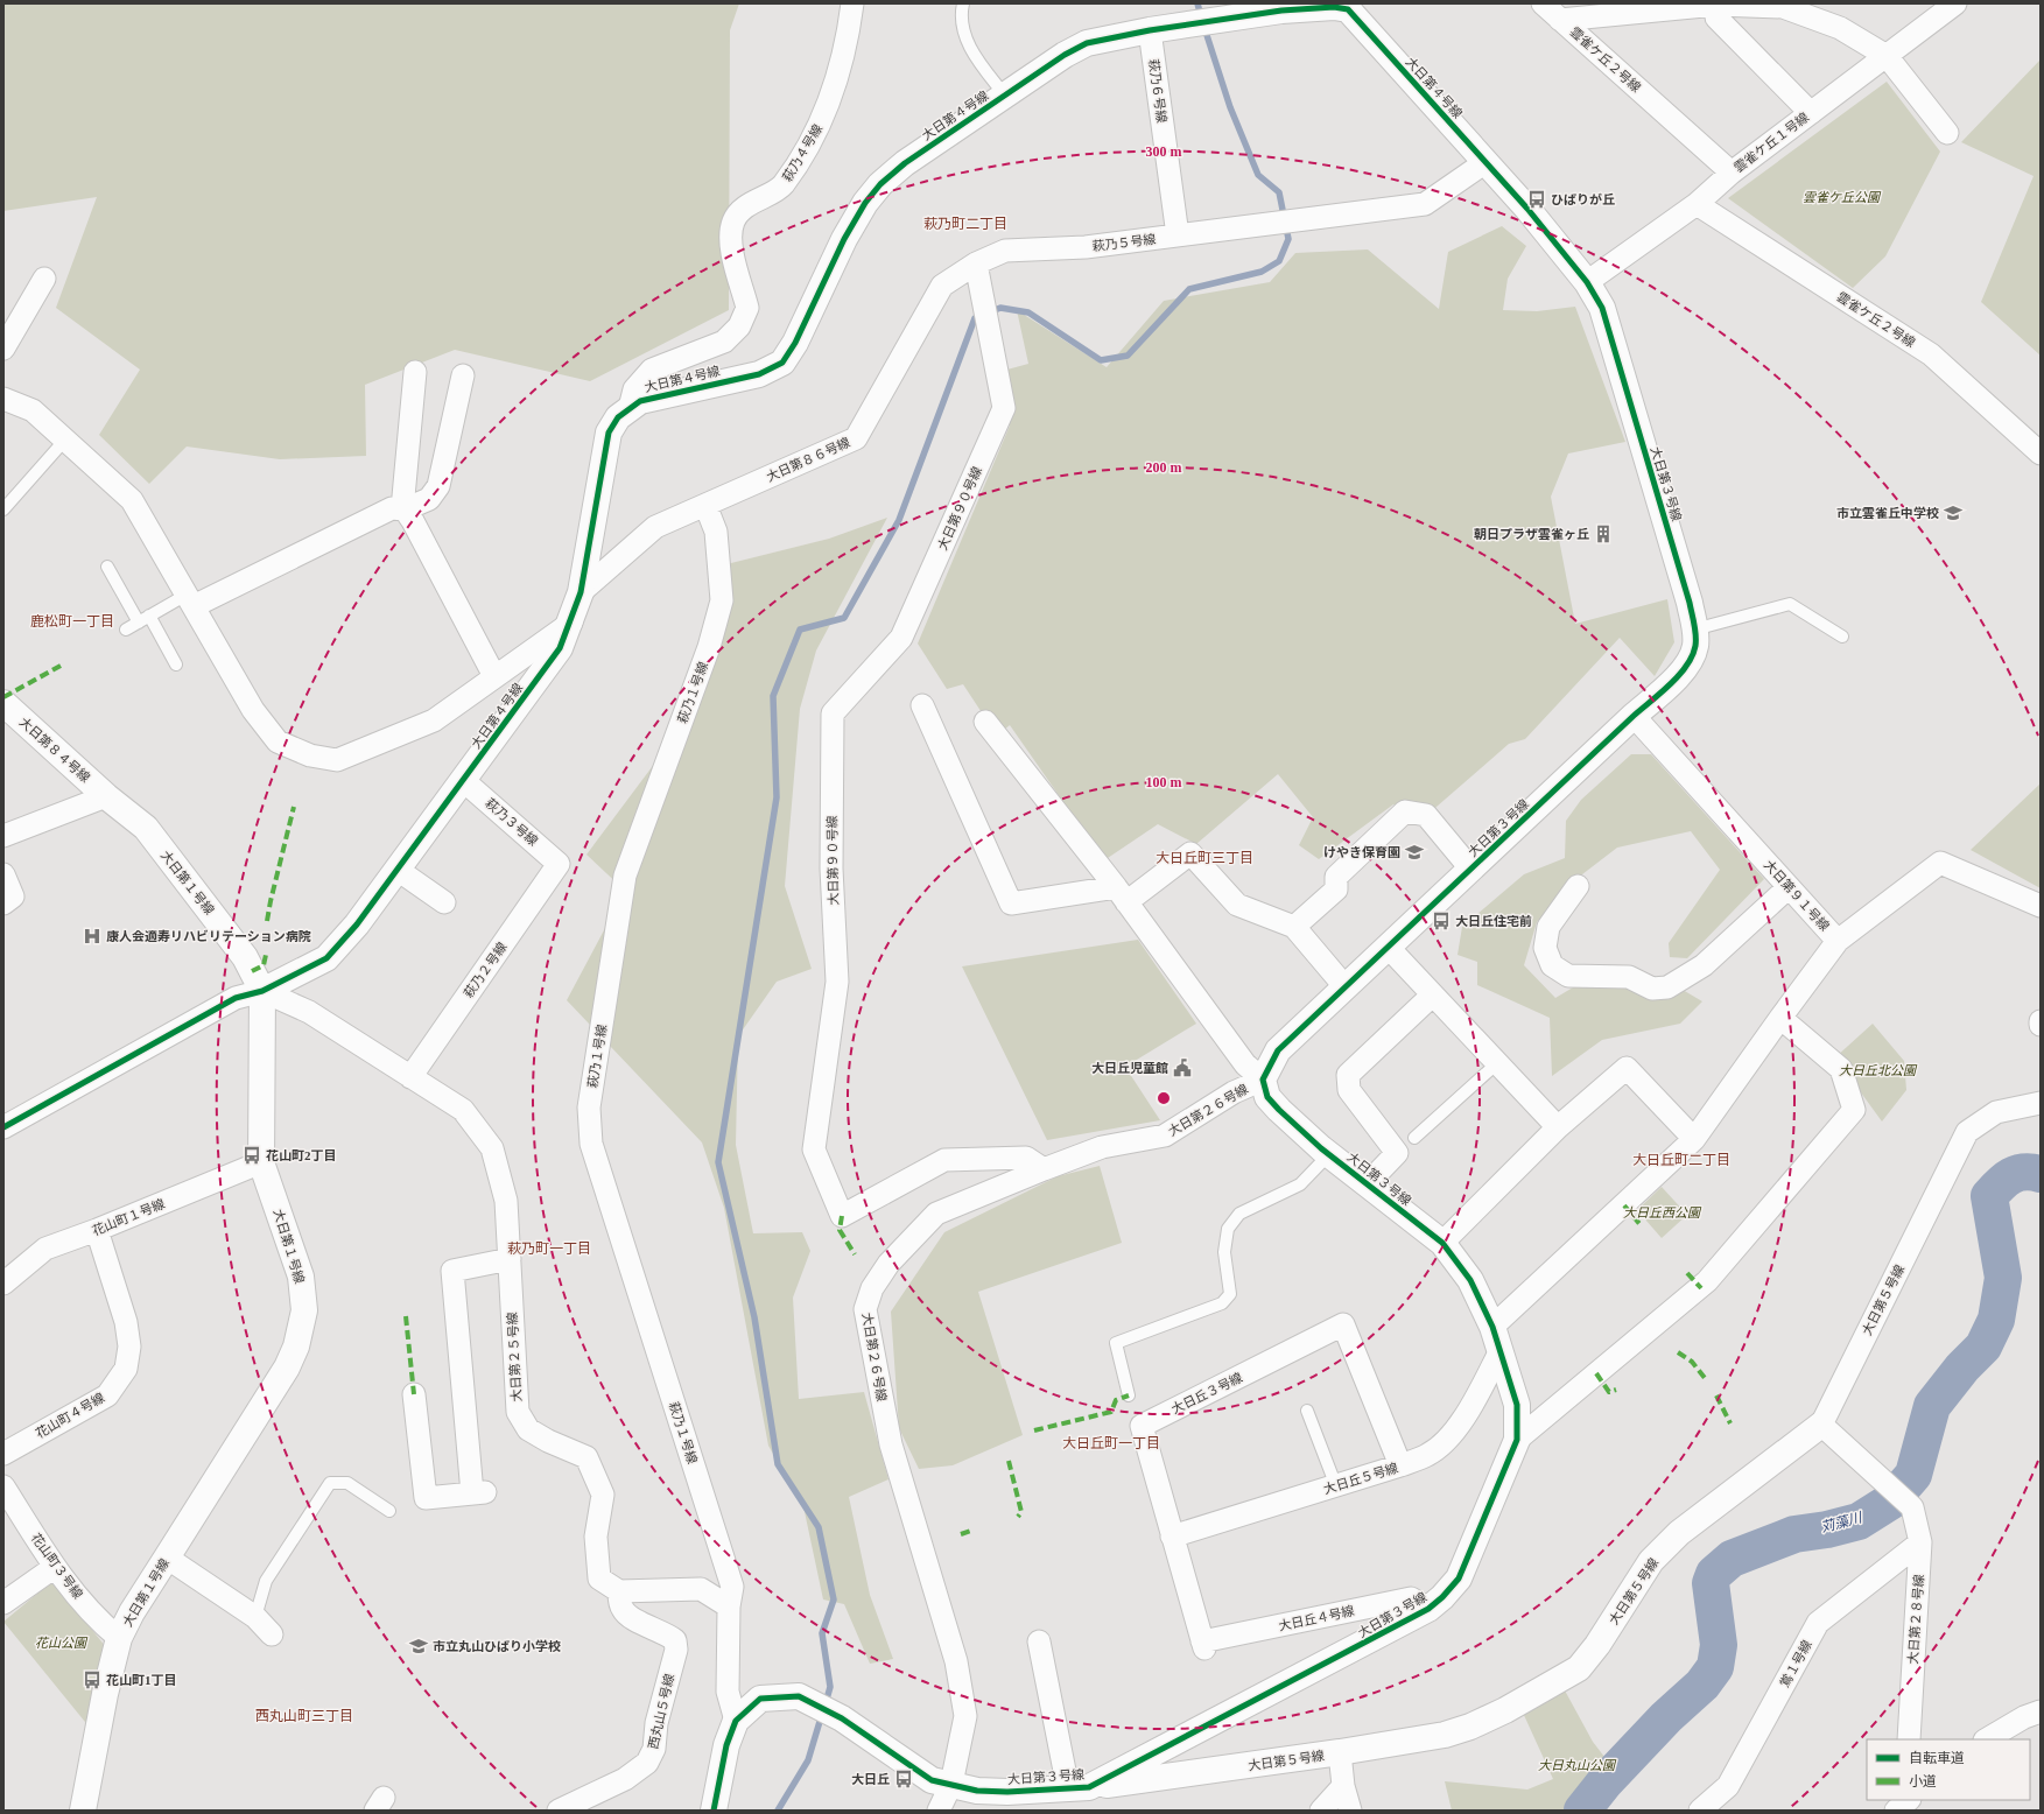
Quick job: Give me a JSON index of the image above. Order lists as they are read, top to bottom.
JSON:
{
  "streets": {
    "street": [
      "雲雀ケ丘２号線",
      "大日第４号線",
      "萩乃６号線",
      "雲雀ケ丘１号線",
      "萩乃４号線",
      "萩乃５号線",
      "大日第８６号線",
      "大日第３号線",
      "大日第９０号線",
      "萩乃１号線",
      "大日第８４号線",
      "萩乃３号線",
      "大日第１号線",
      "大日第９１号線",
      "萩乃２号線",
      "大日第２６号線",
      "花山町１号線",
      "大日第５号線",
      "大日第２５号線",
      "大日丘３号線",
      "花山町４号線",
      "大日丘５号線",
      "花山町３号線",
      "大日丘４号線",
      "大日第２８号線",
      "鴬１号線",
      "西丸山５号線"
    ]
  },
  "crossings": [
    ["雲雀ケ丘２号線", "雲雀ケ丘１号線"],
    ["大日第４号線", "萩乃６号線"],
    ["大日第４号線", "雲雀ケ丘１号線"],
    ["大日第４号線", "萩乃４号線"],
    ["大日第４号線", "萩乃５号線"],
    ["大日第４号線", "大日第８６号線"],
    ["大日第４号線", "大日第３号線"],
    ["大日第４号線", "萩乃３号線"],
    ["大日第４号線", "大日第１号線"],
    ["大日第４号線", "大日第２５号線"],
    ["萩乃６号線", "萩乃５号線"],
    ["雲雀ケ丘１号線", "大日第３号線"],
    ["萩乃５号線", "大日第８６号線"],
    ["萩乃５号線", "大日第９０号線"],
    ["大日第８６号線", "大日第９０号線"],
    ["大日第８６号線", "萩乃１号線"],
    ["大日第３号線", "大日第９１号線"],
    ["大日第３号線", "大日第２６号線"],
    ["大日第３号線", "大日第５号線"],
    ["大日第３号線", "大日丘５号線"],
    ["大日第３号線", "大日丘４号線"],
    ["大日第９０号線", "大日第２６号線"],
    ["大日第８４号線", "大日第１号線"],
    ["萩乃３号線", "萩乃２号線"],
    ["大日第１号線", "花山町１号線"],
    ["大日第１号線", "大日第２５号線"],
    ["大日第１号線", "花山町３号線"],
    ["萩乃２号線", "大日第２５号線"],
    ["花山町１号線", "花山町４号線"],
    ["大日第５号線", "大日第２８号線"],
    ["大日第２５号線", "西丸山５号線"],
    ["大日丘３号線", "大日丘５号線"],
    ["大日丘３号線", "大日丘４号線"],
    ["大日第２８号線", "鴬１号線"]
  ],
  "districts": [
    "萩乃町二丁目",
    "鹿松町一丁目",
    "大日丘町三丁目",
    "大日丘町二丁目",
    "萩乃町一丁目",
    "大日丘町一丁目",
    "西丸山町三丁目"
  ],
  "water": ["苅藻川"],
  "parks": [
    "雲雀ケ丘公園",
    "大日丘北公園",
    "大日丘西公園",
    "花山公園",
    "大日丸山公園"
  ],
  "places": {
    "bus stop": [
      "ひばりが丘",
      "大日丘住宅前",
      "花山町2丁目",
      "花山町1丁目",
      "大日丘"
    ],
    "school or university": ["市立雲雀丘中学校", "けやき保育園", "市立丸山ひばり小学校"],
    "building": ["朝日プラザ雲雀ヶ丘"],
    "hospital": ["康人会適寿リハビリテーション病院"],
    "public building": ["大日丘児童館"]
  },
  "legend": ["自転車道", "小道"],
  "rings": ["300 m", "200 m", "100 m"]
}
